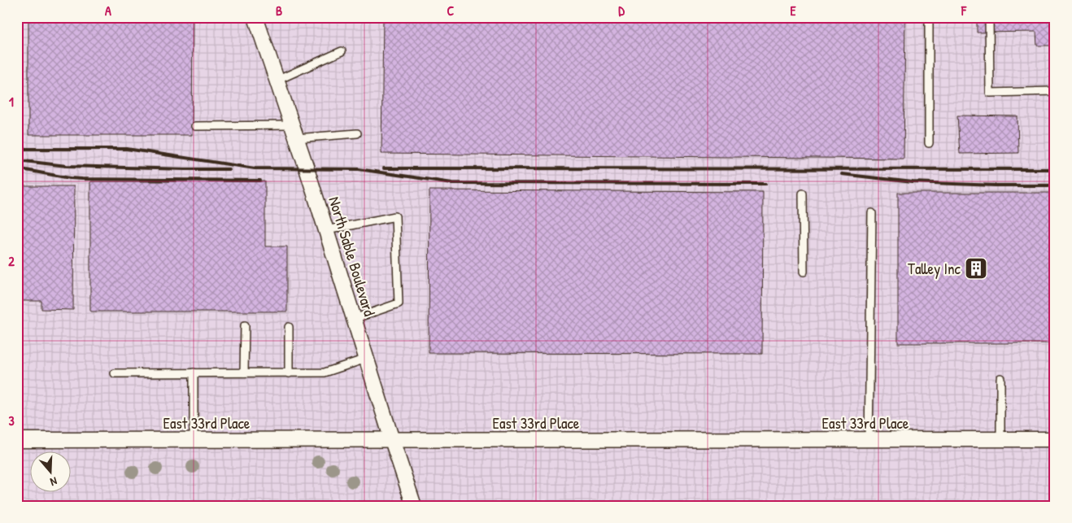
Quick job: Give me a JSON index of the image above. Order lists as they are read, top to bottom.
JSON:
{
  "streets": {
    "street": ["North Sable Boulevard", "East 33rd Place"]
  },
  "crossings": [
    ["North Sable Boulevard", "East 33rd Place"]
  ],
  "places": {
    "building": ["Talley Inc"]
  },
  "north": "bottom",
  "grid": {
    "columns": [
      "A",
      "B",
      "C",
      "D",
      "E",
      "F"
    ],
    "rows": ["1", "2", "3"]
  }
}
